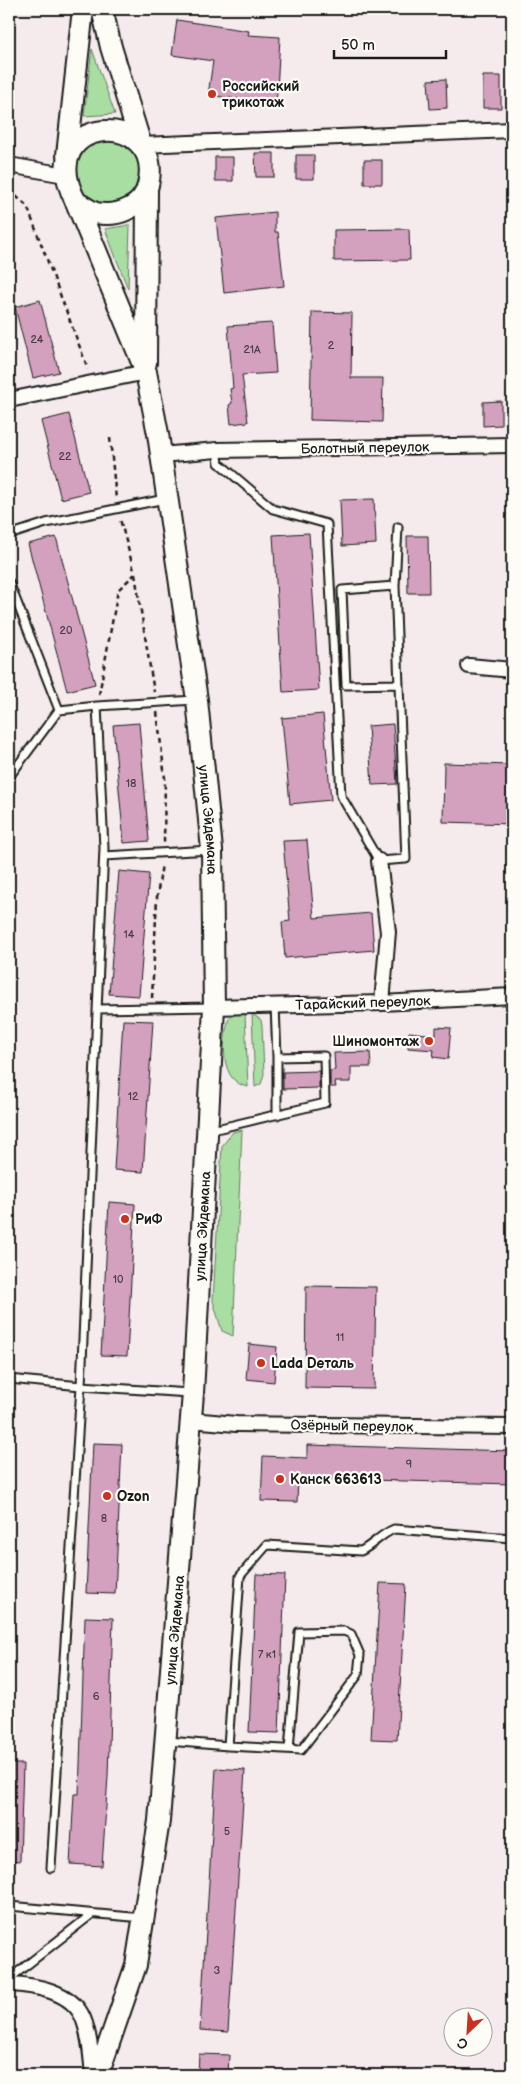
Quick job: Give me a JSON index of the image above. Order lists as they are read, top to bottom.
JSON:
{
  "streets": {
    "main road": ["улица Эйдемана"],
    "street": ["Болотный переулок", "Тарайский переулок", "Озёрный переулок"]
  },
  "crossings": [
    ["Болотный переулок", "улица Эйдемана"],
    ["улица Эйдемана", "Тарайский переулок"],
    ["улица Эйдемана", "Озёрный переулок"]
  ],
  "places": [
    "Российский трикотаж",
    "Шиномонтаж",
    "РиФ",
    "Lada Dеталь",
    "Канск 663613",
    "Ozon"
  ],
  "house_numbers": [
    "24",
    "2",
    "21А",
    "22",
    "20",
    "18",
    "14",
    "12",
    "10",
    "11",
    "9",
    "8",
    "7 к1",
    "6",
    "5",
    "3"
  ],
  "scale_bar": "50 m",
  "north": "bottom left"
}
